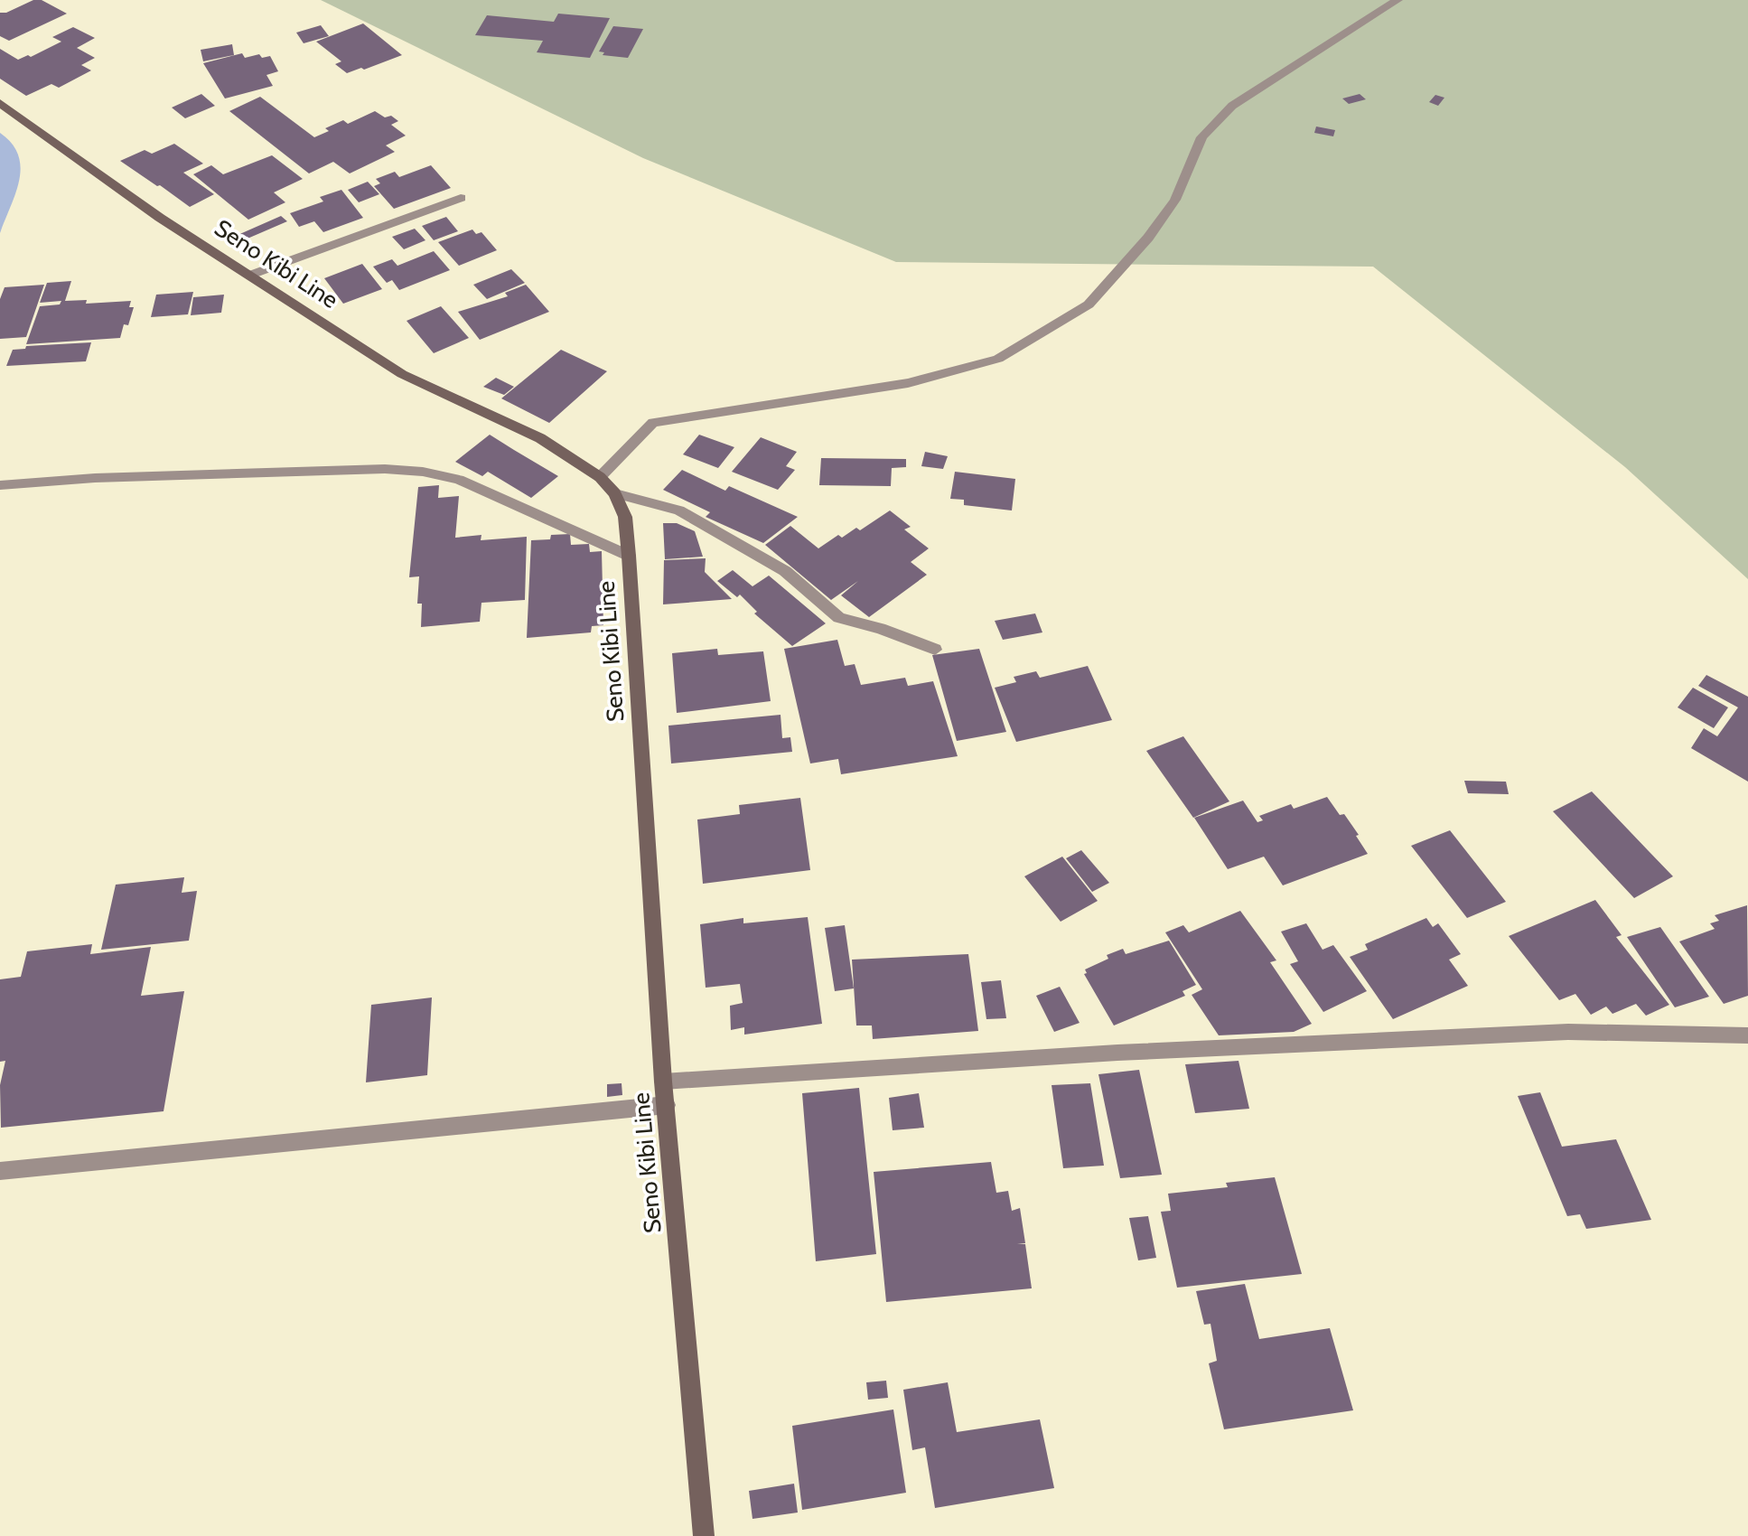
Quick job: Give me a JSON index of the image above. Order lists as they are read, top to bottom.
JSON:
{
  "streets": {
    "main road": ["Seno Kibi Line"]
  }
}
